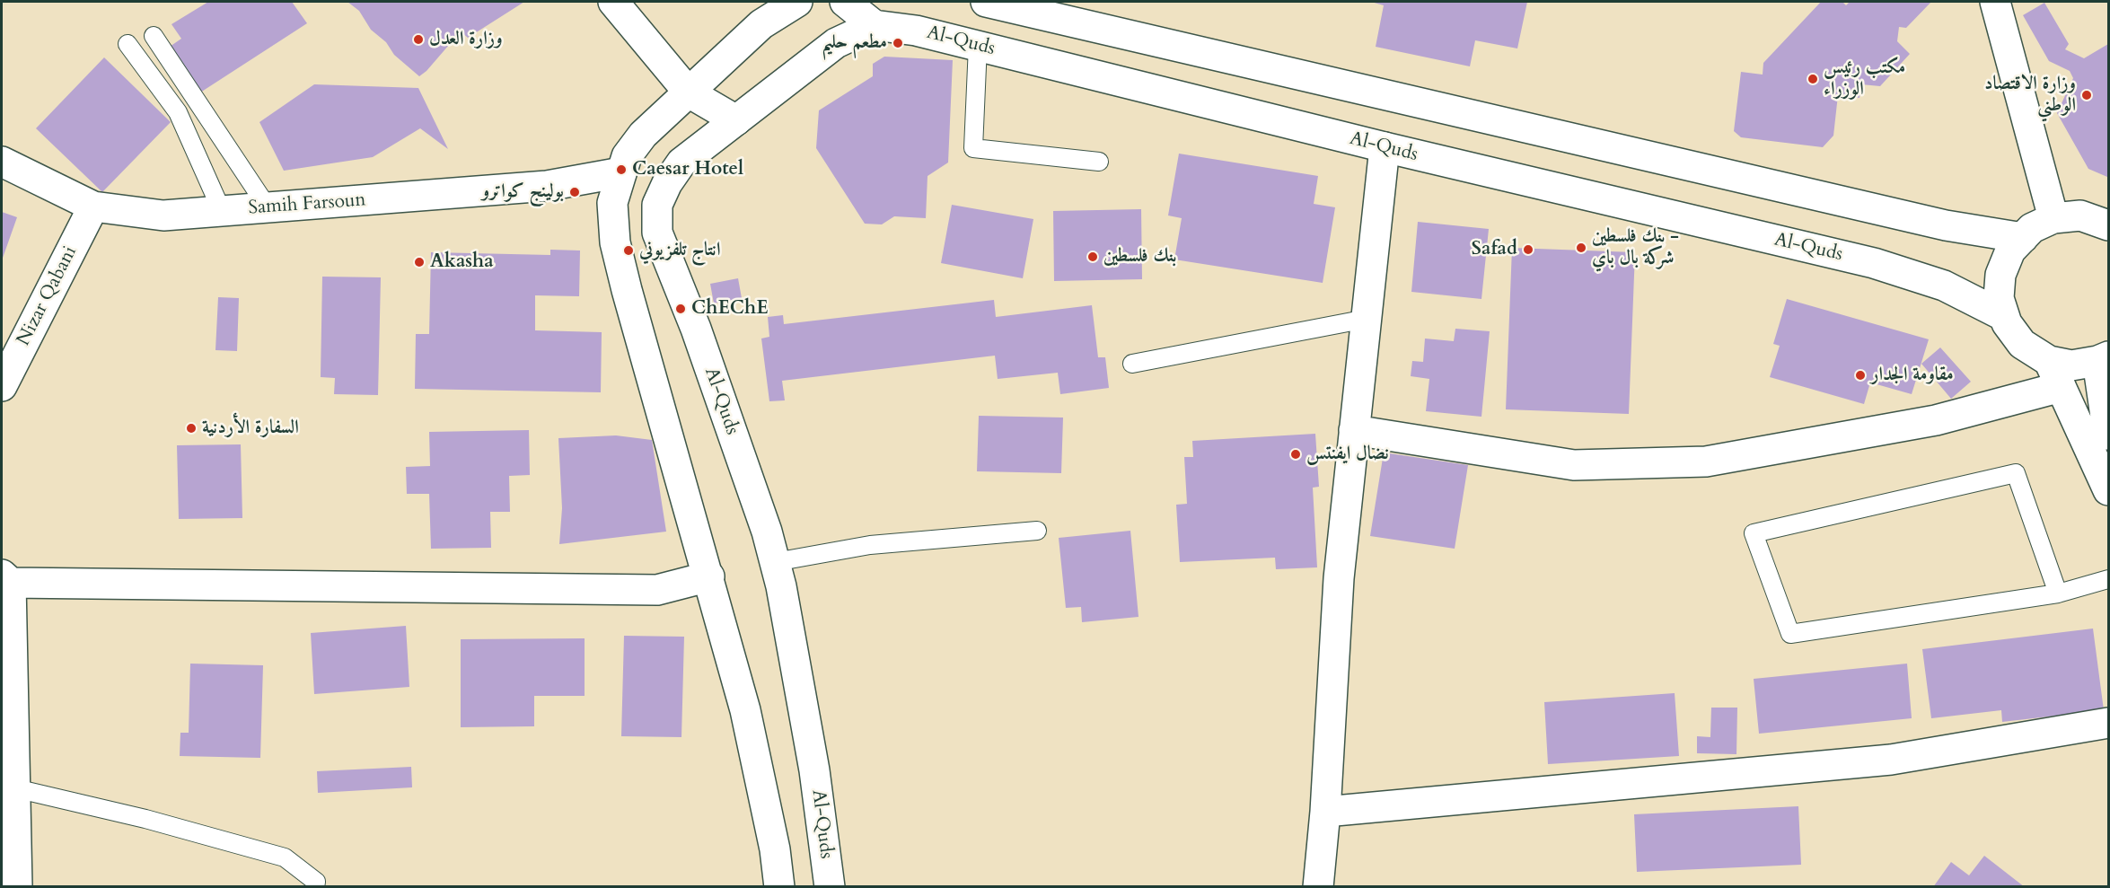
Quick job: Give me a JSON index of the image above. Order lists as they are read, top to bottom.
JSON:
{
  "streets": {
    "street": ["Al-Quds", "Samih Farsoun", "Nizar Qabani"]
  },
  "crossings": [
    ["Samih Farsoun", "Nizar Qabani"]
  ],
  "places": [
    "وزارة العدل",
    "مطعم حليم",
    "مكتب رئيس الوزراء",
    "وزارة الاقتصاد الوطني",
    "Caesar Hotel",
    "بولينج كواترو",
    "بنك فلسطين - شركة بال باي",
    "Safad",
    "انتاج تلفزيوني",
    "بنك فلسطين",
    "Akasha",
    "ChEChE",
    "مقاومة الجدار",
    "السفارة الأردنية",
    "نضال ايفنتس"
  ]
}
